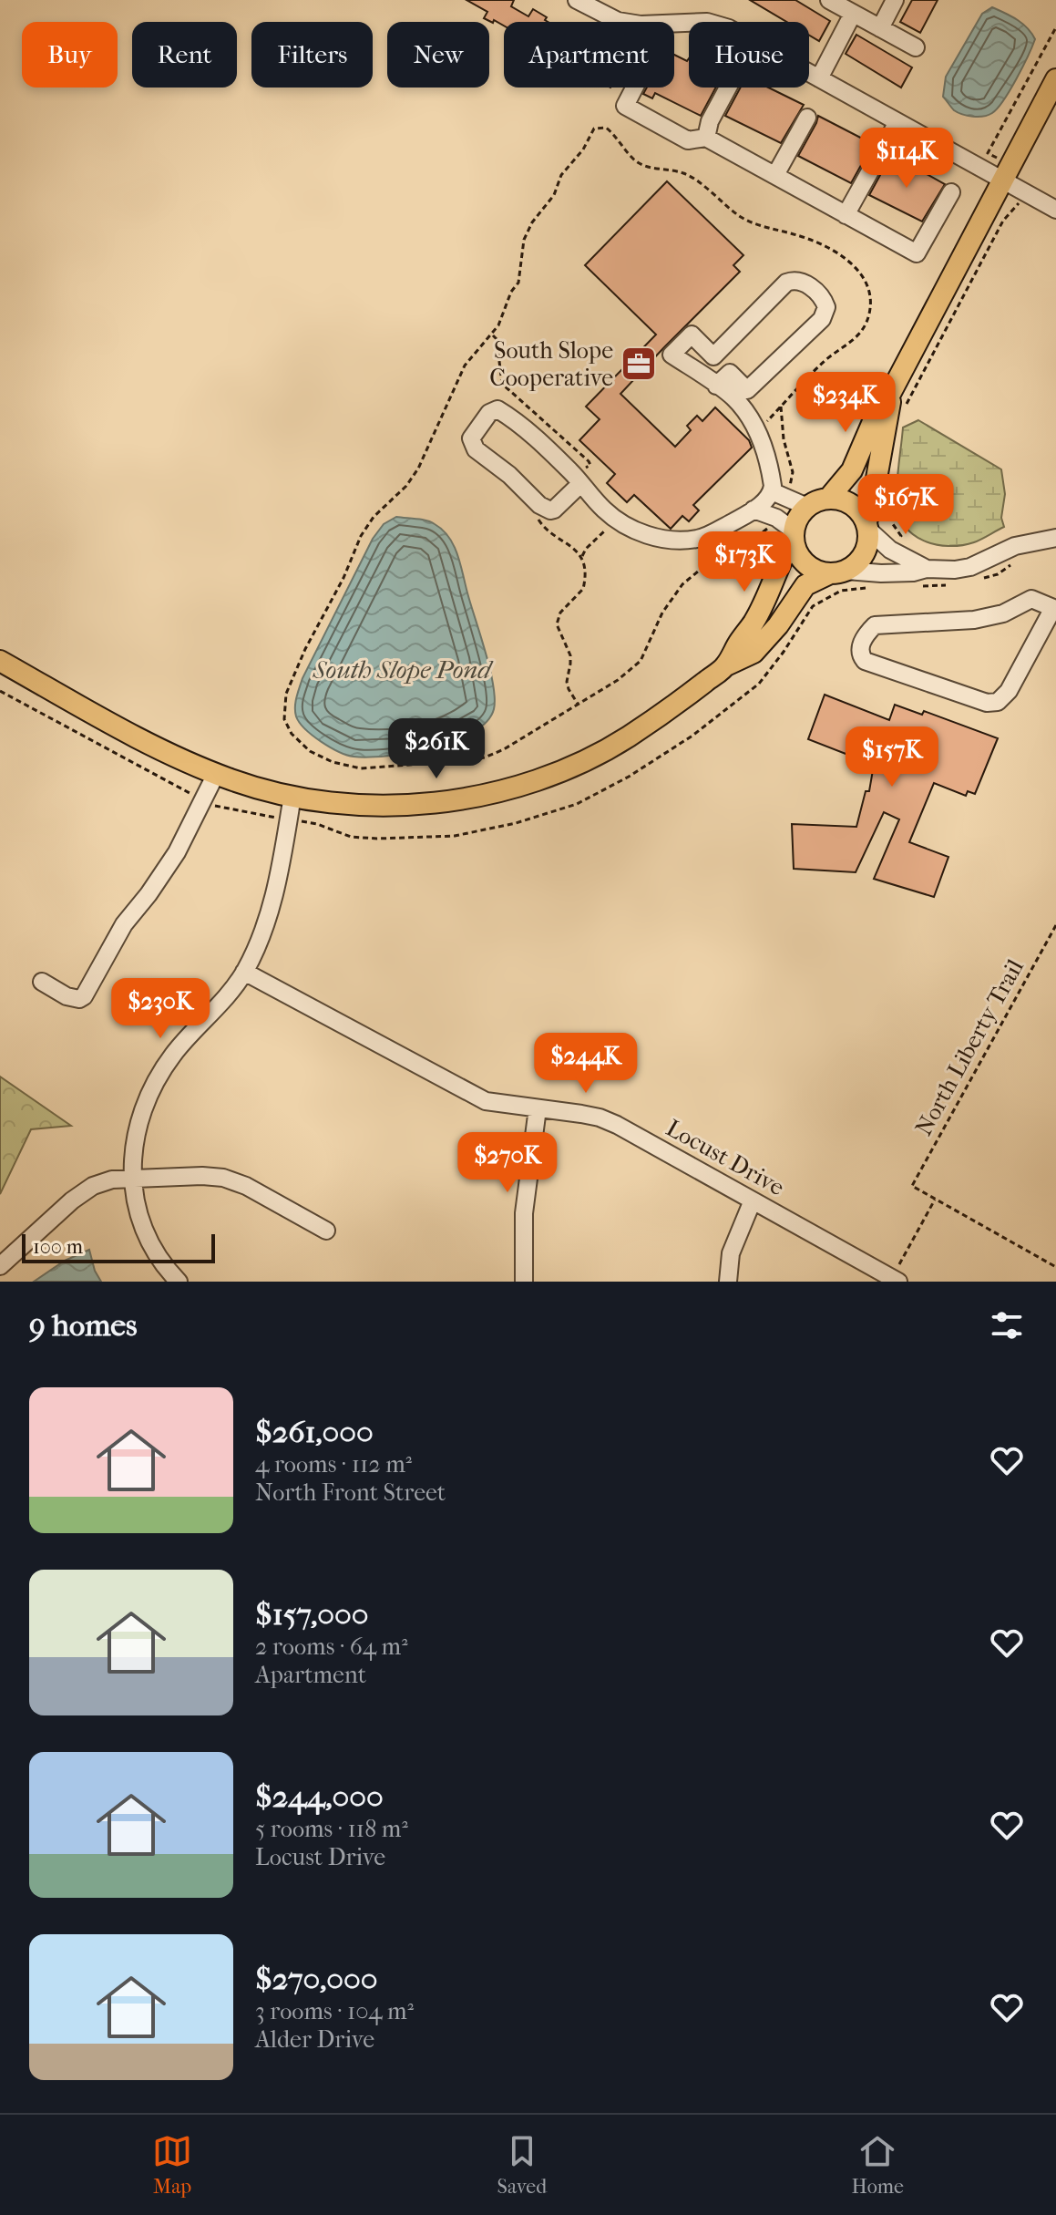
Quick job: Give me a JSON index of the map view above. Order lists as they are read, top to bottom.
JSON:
{
  "streets": {
    "street": ["Locust Drive"],
    "path": ["North Liberty Trail"]
  },
  "water": ["South Slope Pond"],
  "places": {
    "office": ["South Slope Cooperative"]
  },
  "scale_bar": "100 m",
  "page": {
    "chip": [
      "Buy",
      "Rent",
      "Filters",
      "New",
      "Apartment",
      "House"
    ],
    "price": [
      "$114K",
      "$234K",
      "$167K",
      "$173K",
      "$261K",
      "$157K",
      "$230K",
      "$244K",
      "$270K"
    ],
    "scale": "100 m",
    "heading": "9 homes",
    "list": [
      {
        "name": "$261,000",
        "note": "4 rooms · 112 m² · North Front Street"
      },
      {
        "name": "$157,000",
        "note": "2 rooms · 64 m² · Apartment"
      },
      {
        "name": "$244,000",
        "note": "5 rooms · 118 m² · Locust Drive"
      },
      {
        "name": "$270,000",
        "note": "3 rooms · 104 m² · Alder Drive"
      }
    ],
    "tabs": ["Map", "Saved", "Home"]
  }
}
